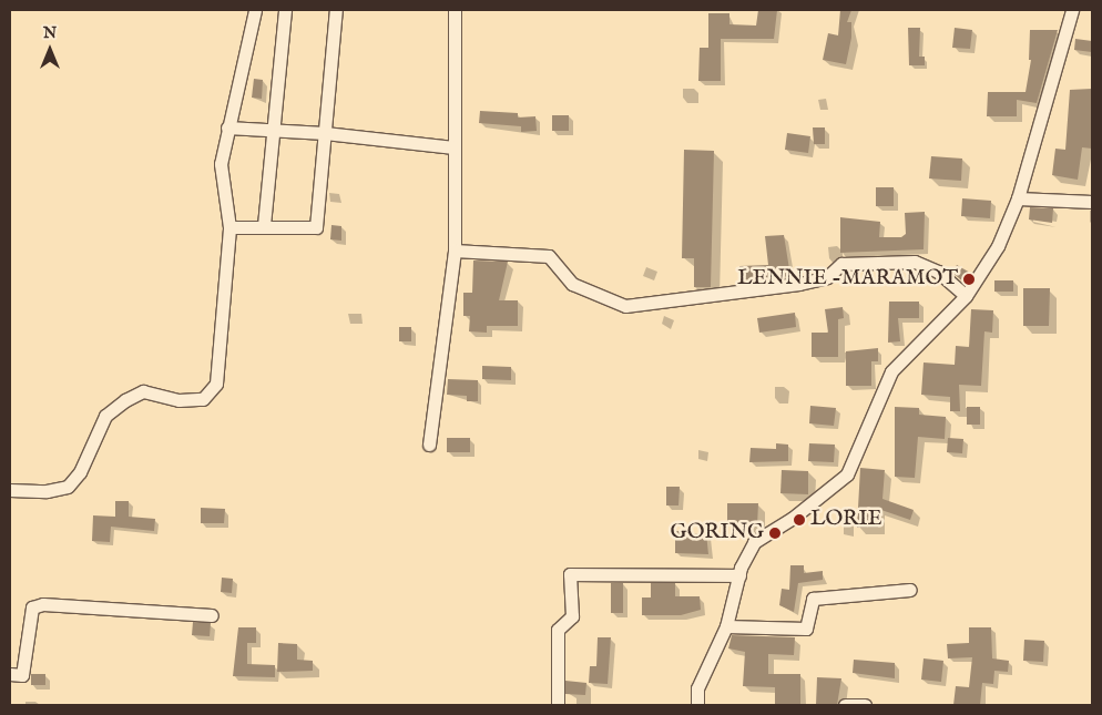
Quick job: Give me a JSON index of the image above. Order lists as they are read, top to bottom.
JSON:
{
  "places": ["LENNIE -MARAMOT", "LORIE", "GORING"],
  "north": "top"
}
